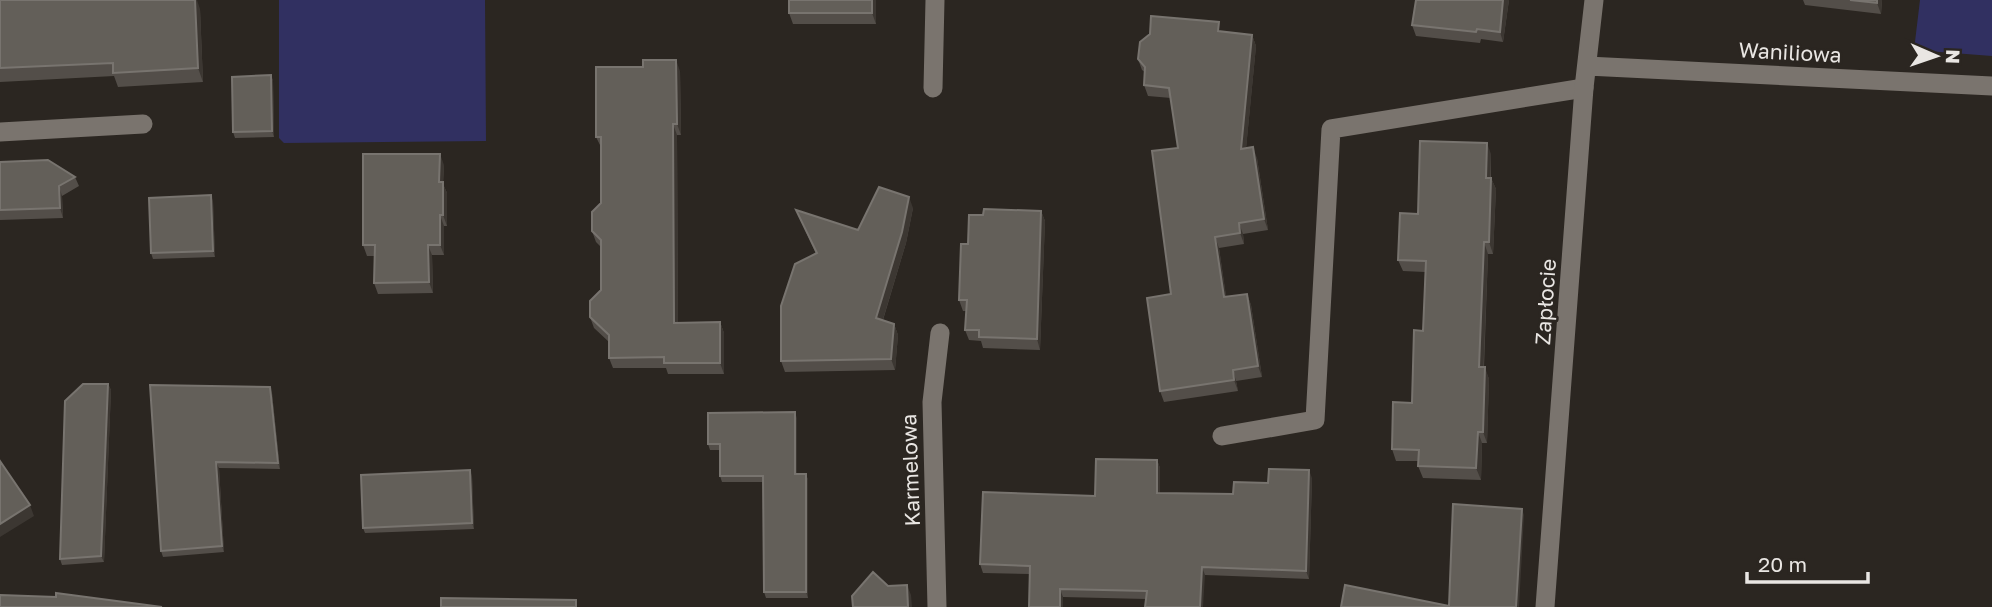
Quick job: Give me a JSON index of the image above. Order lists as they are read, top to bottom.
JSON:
{
  "streets": {
    "street": ["Waniliowa", "Zapłocie", "Karmelowa"]
  },
  "crossings": [
    ["Waniliowa", "Zapłocie"]
  ],
  "scale_bar": "20 m",
  "north": "right"
}
